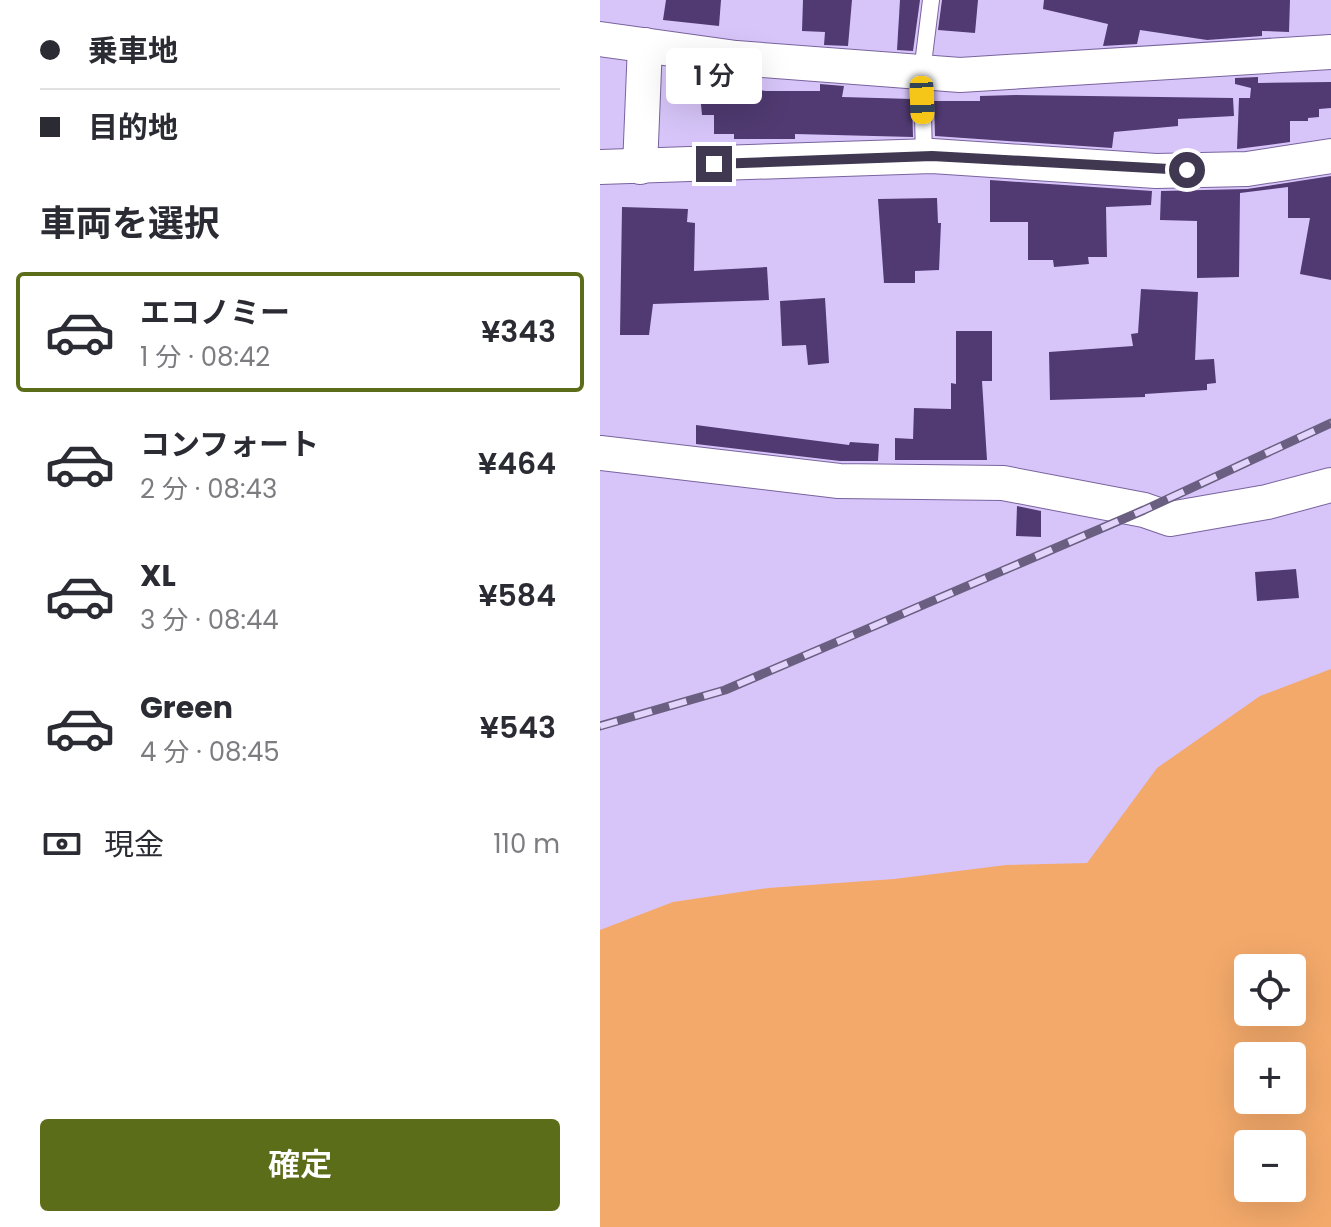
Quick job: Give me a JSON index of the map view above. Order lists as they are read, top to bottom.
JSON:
{
  "page": {
    "banner": ["乗車地", "目的地"],
    "bubble": "1 分",
    "heading": "車両を選択",
    "list": [
      {
        "name": "エコノミー",
        "note": "1 分 · 08:42",
        "value": "¥343"
      },
      {
        "name": "コンフォート",
        "note": "2 分 · 08:43",
        "value": "¥464"
      },
      {
        "name": "XL",
        "note": "3 分 · 08:44",
        "value": "¥584"
      },
      {
        "name": "Green",
        "note": "4 分 · 08:45",
        "value": "¥543"
      }
    ],
    "pay": ["現金", "110 m"],
    "map_buttons": ["+", "−"],
    "buttons": "確定"
  }
}
